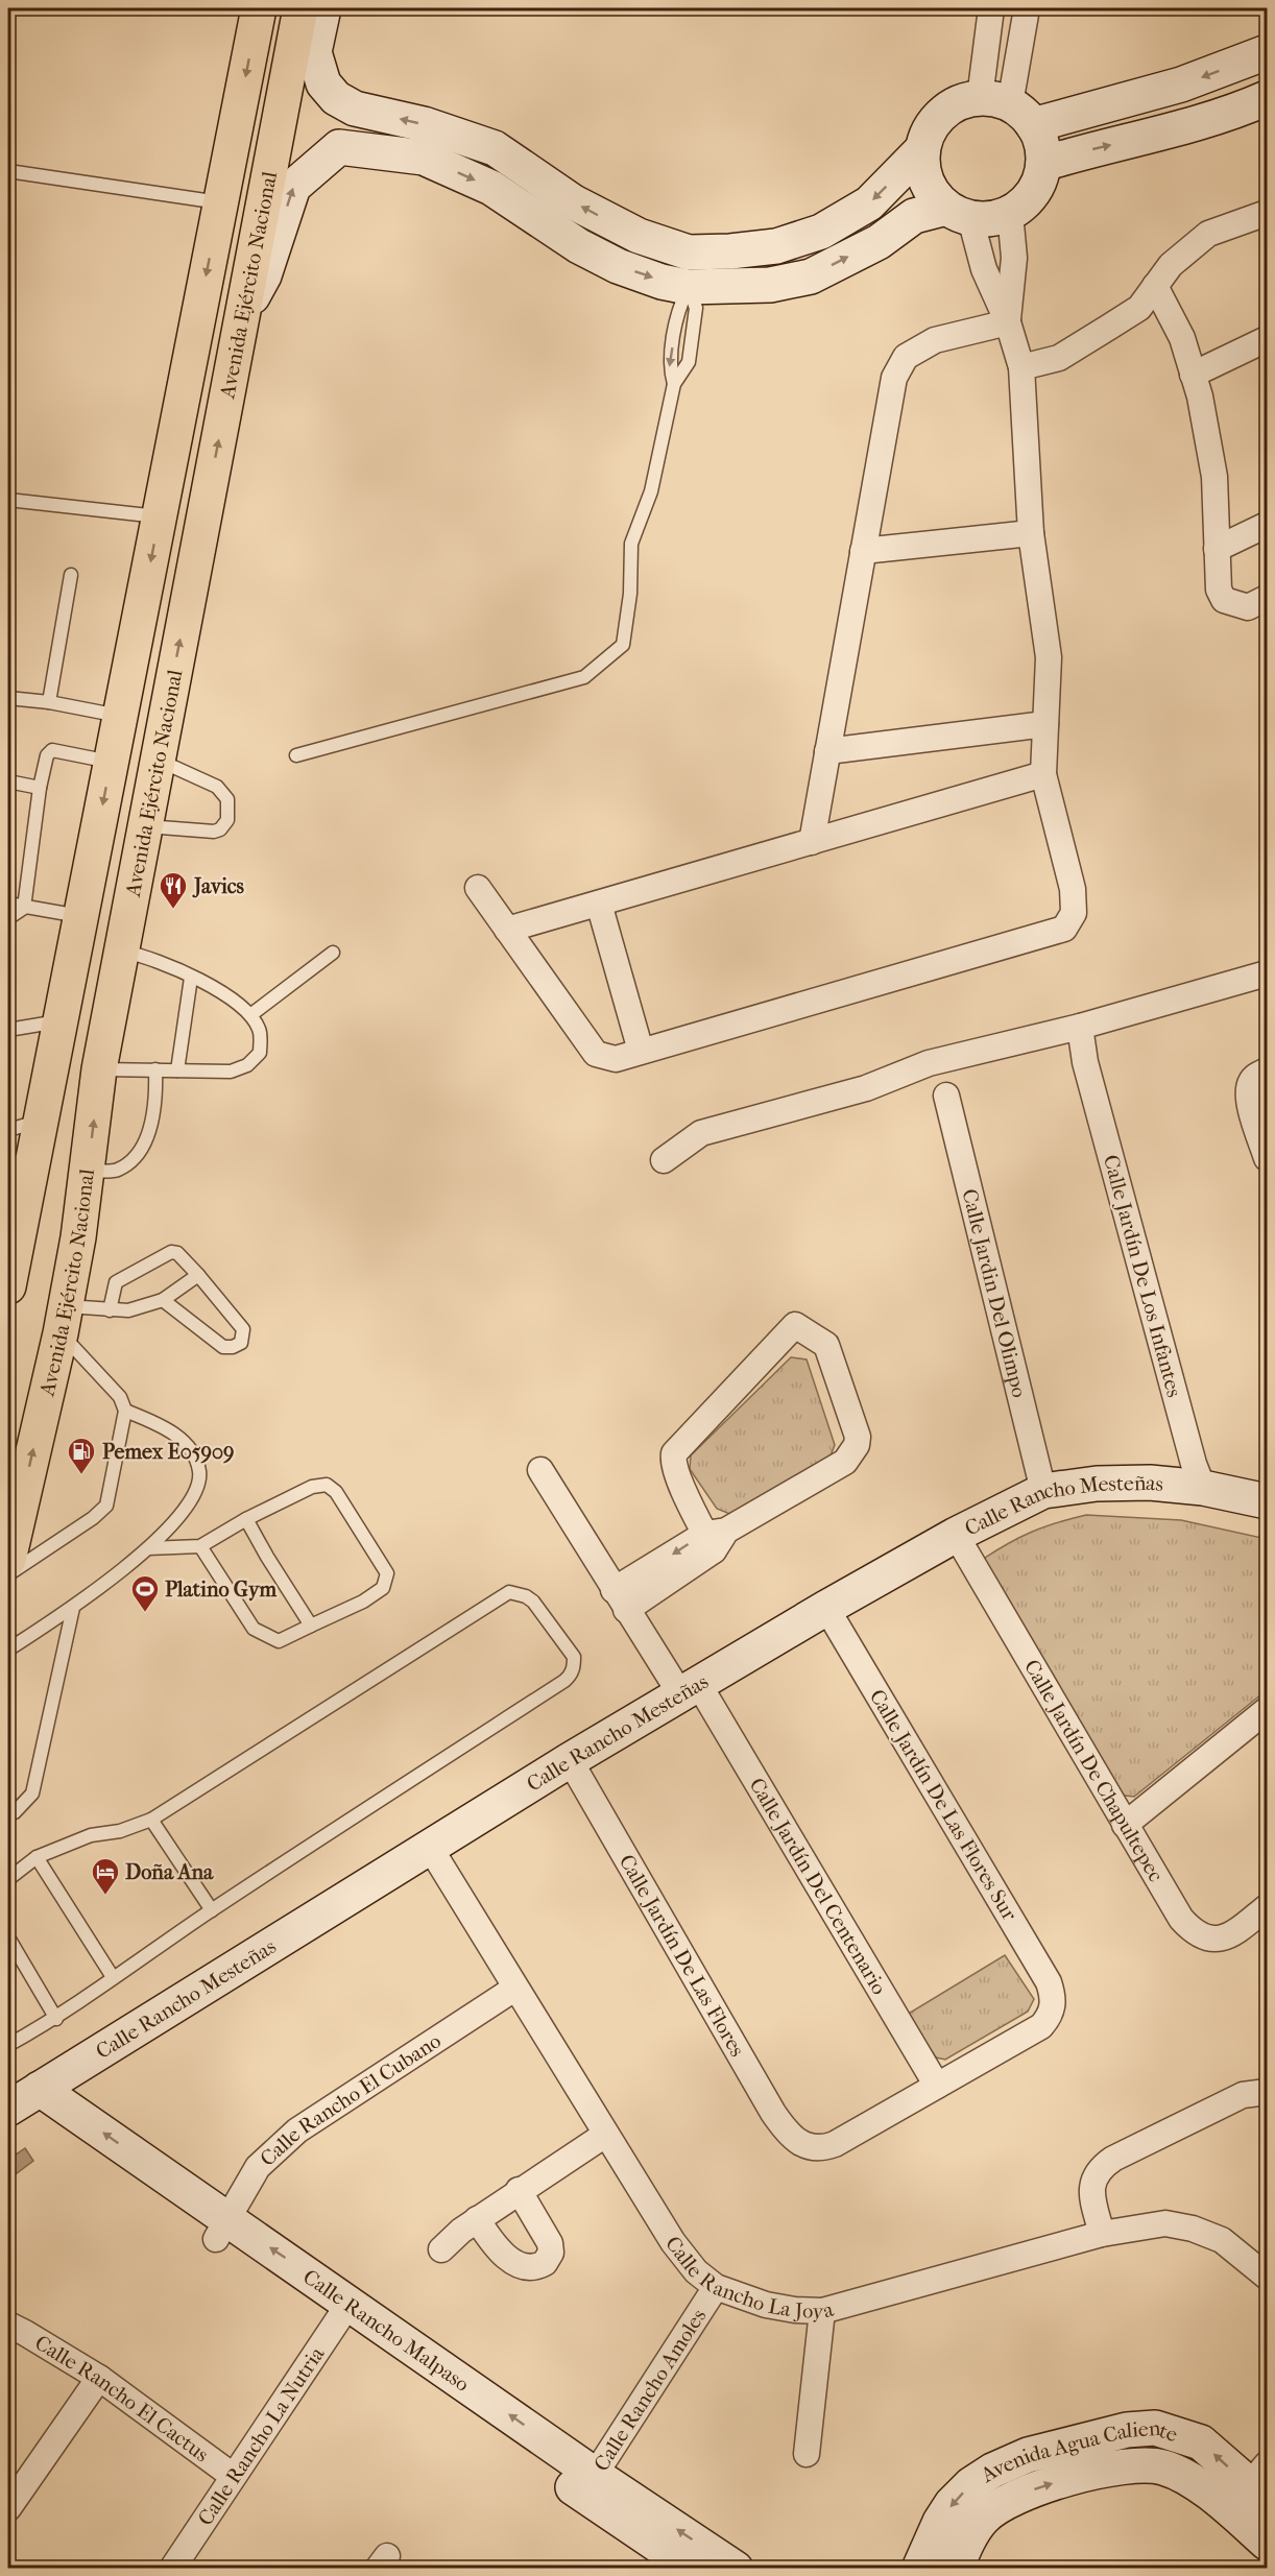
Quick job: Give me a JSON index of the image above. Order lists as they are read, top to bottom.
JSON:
{
  "streets": {
    "main road": ["Avenida Ejército Nacional"],
    "street": [
      "Calle Jardín De Los Infantes",
      "Calle Jardin Del Olimpo",
      "Calle Rancho Mesteñas",
      "Calle Jardín De Chapultepec",
      "Calle Jardín De Las Flores Sur",
      "Calle Jardín Del Centenario",
      "Calle Jardín De Las Flores",
      "Calle Rancho El Cubano",
      "Calle Rancho La Joya",
      "Calle Rancho Malpaso",
      "Calle Rancho Amoles",
      "Calle Rancho El Cactus",
      "Calle Rancho La Nutria",
      "Avenida Agua Caliente"
    ]
  },
  "crossings": [
    ["Calle Jardín De Los Infantes", "Calle Rancho Mesteñas"],
    ["Calle Jardin Del Olimpo", "Calle Rancho Mesteñas"],
    ["Calle Rancho Mesteñas", "Calle Jardín De Chapultepec"],
    ["Calle Rancho Mesteñas", "Calle Jardín De Las Flores Sur"],
    ["Calle Rancho Mesteñas", "Calle Jardín Del Centenario"],
    ["Calle Rancho Mesteñas", "Calle Jardín De Las Flores"],
    ["Calle Rancho Mesteñas", "Calle Rancho La Joya"],
    ["Calle Rancho Mesteñas", "Calle Rancho Malpaso"],
    ["Calle Jardín De Las Flores Sur", "Calle Jardín Del Centenario"],
    ["Calle Jardín De Las Flores Sur", "Calle Jardín De Las Flores"],
    ["Calle Jardín Del Centenario", "Calle Jardín De Las Flores"],
    ["Calle Rancho El Cubano", "Calle Rancho La Joya"],
    ["Calle Rancho El Cubano", "Calle Rancho Malpaso"],
    ["Calle Rancho La Joya", "Calle Rancho Amoles"],
    ["Calle Rancho Malpaso", "Calle Rancho Amoles"],
    ["Calle Rancho Malpaso", "Calle Rancho La Nutria"],
    ["Calle Rancho El Cactus", "Calle Rancho La Nutria"]
  ],
  "places": {
    "restaurant": ["Javics"],
    "fuel station": ["Pemex E05909"],
    "sports": ["Platino Gym"],
    "hotel": ["Doña Ana"]
  }
}
